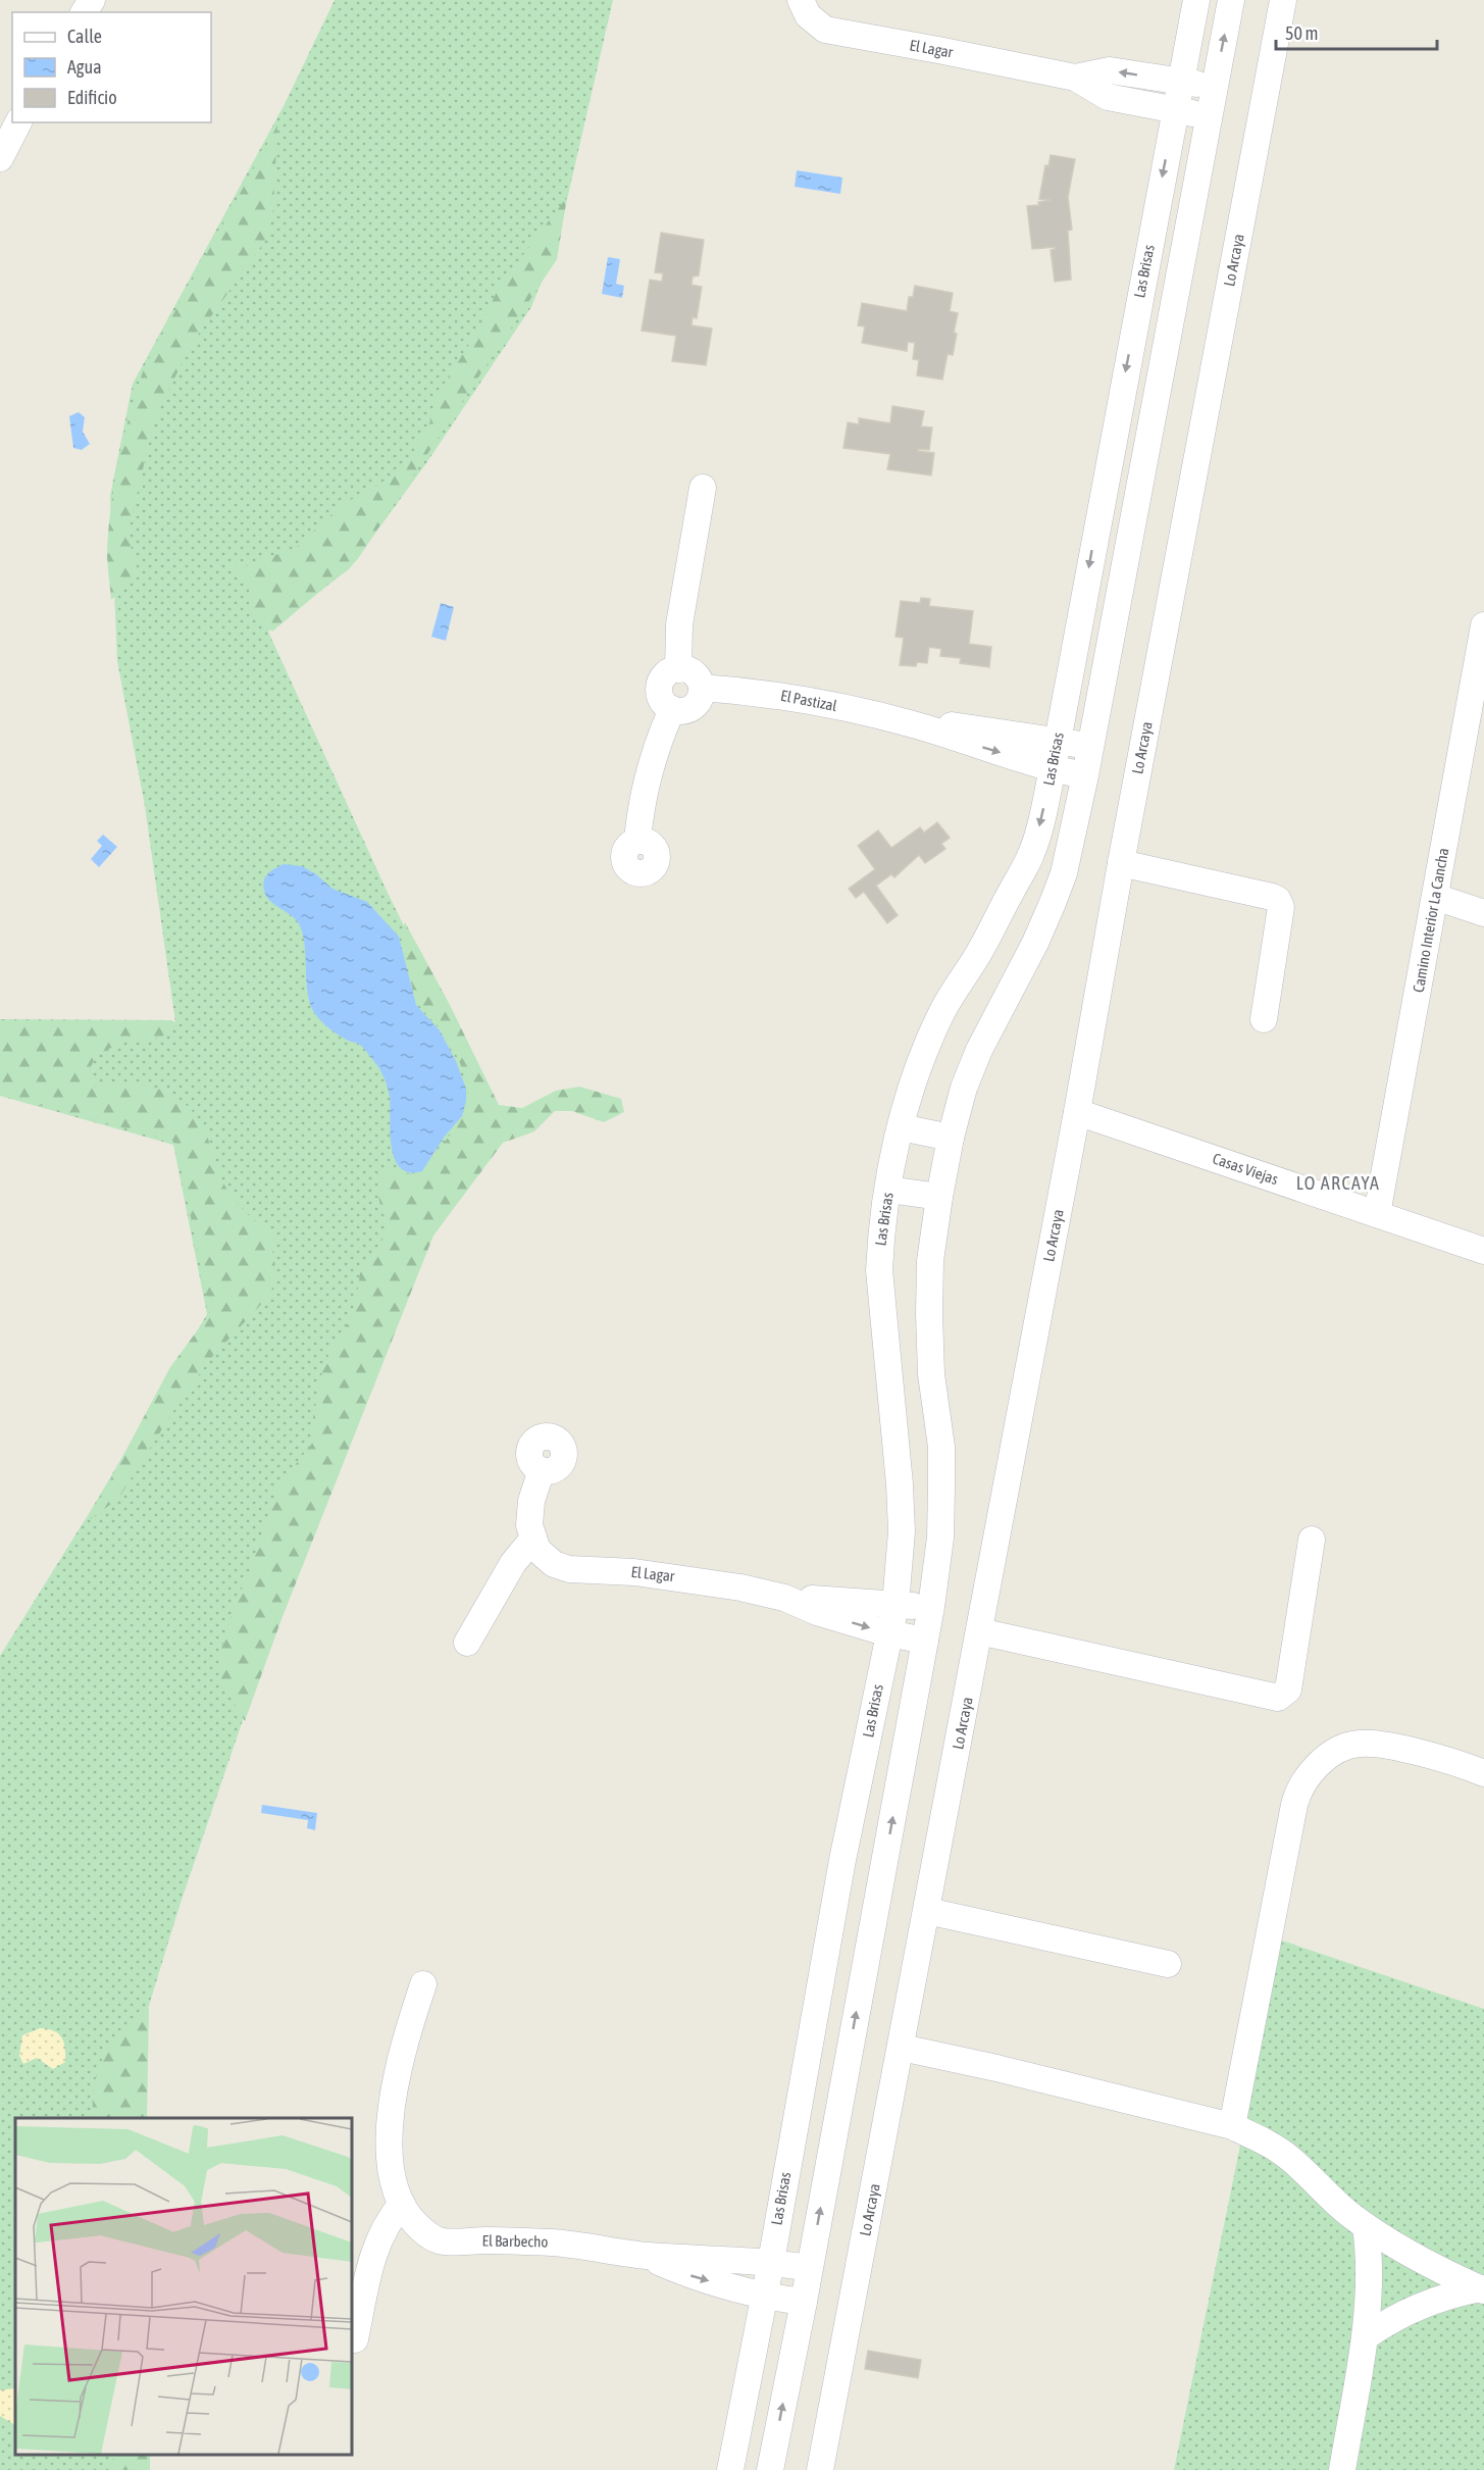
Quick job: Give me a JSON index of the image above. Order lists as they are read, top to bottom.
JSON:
{
  "streets": {
    "street": [
      "El Lagar",
      "Lo Arcaya",
      "Las Brisas",
      "El Pastizal",
      "Camino Interior La Cancha",
      "Casas Viejas",
      "El Barbecho"
    ]
  },
  "crossings": [
    ["Lo Arcaya", "Casas Viejas"],
    ["Las Brisas", "El Barbecho"],
    ["Camino Interior La Cancha", "Casas Viejas"]
  ],
  "districts": ["LO ARCAYA"],
  "legend": ["Calle", "Agua", "Edificio"],
  "scale_bar": "50 m"
}
